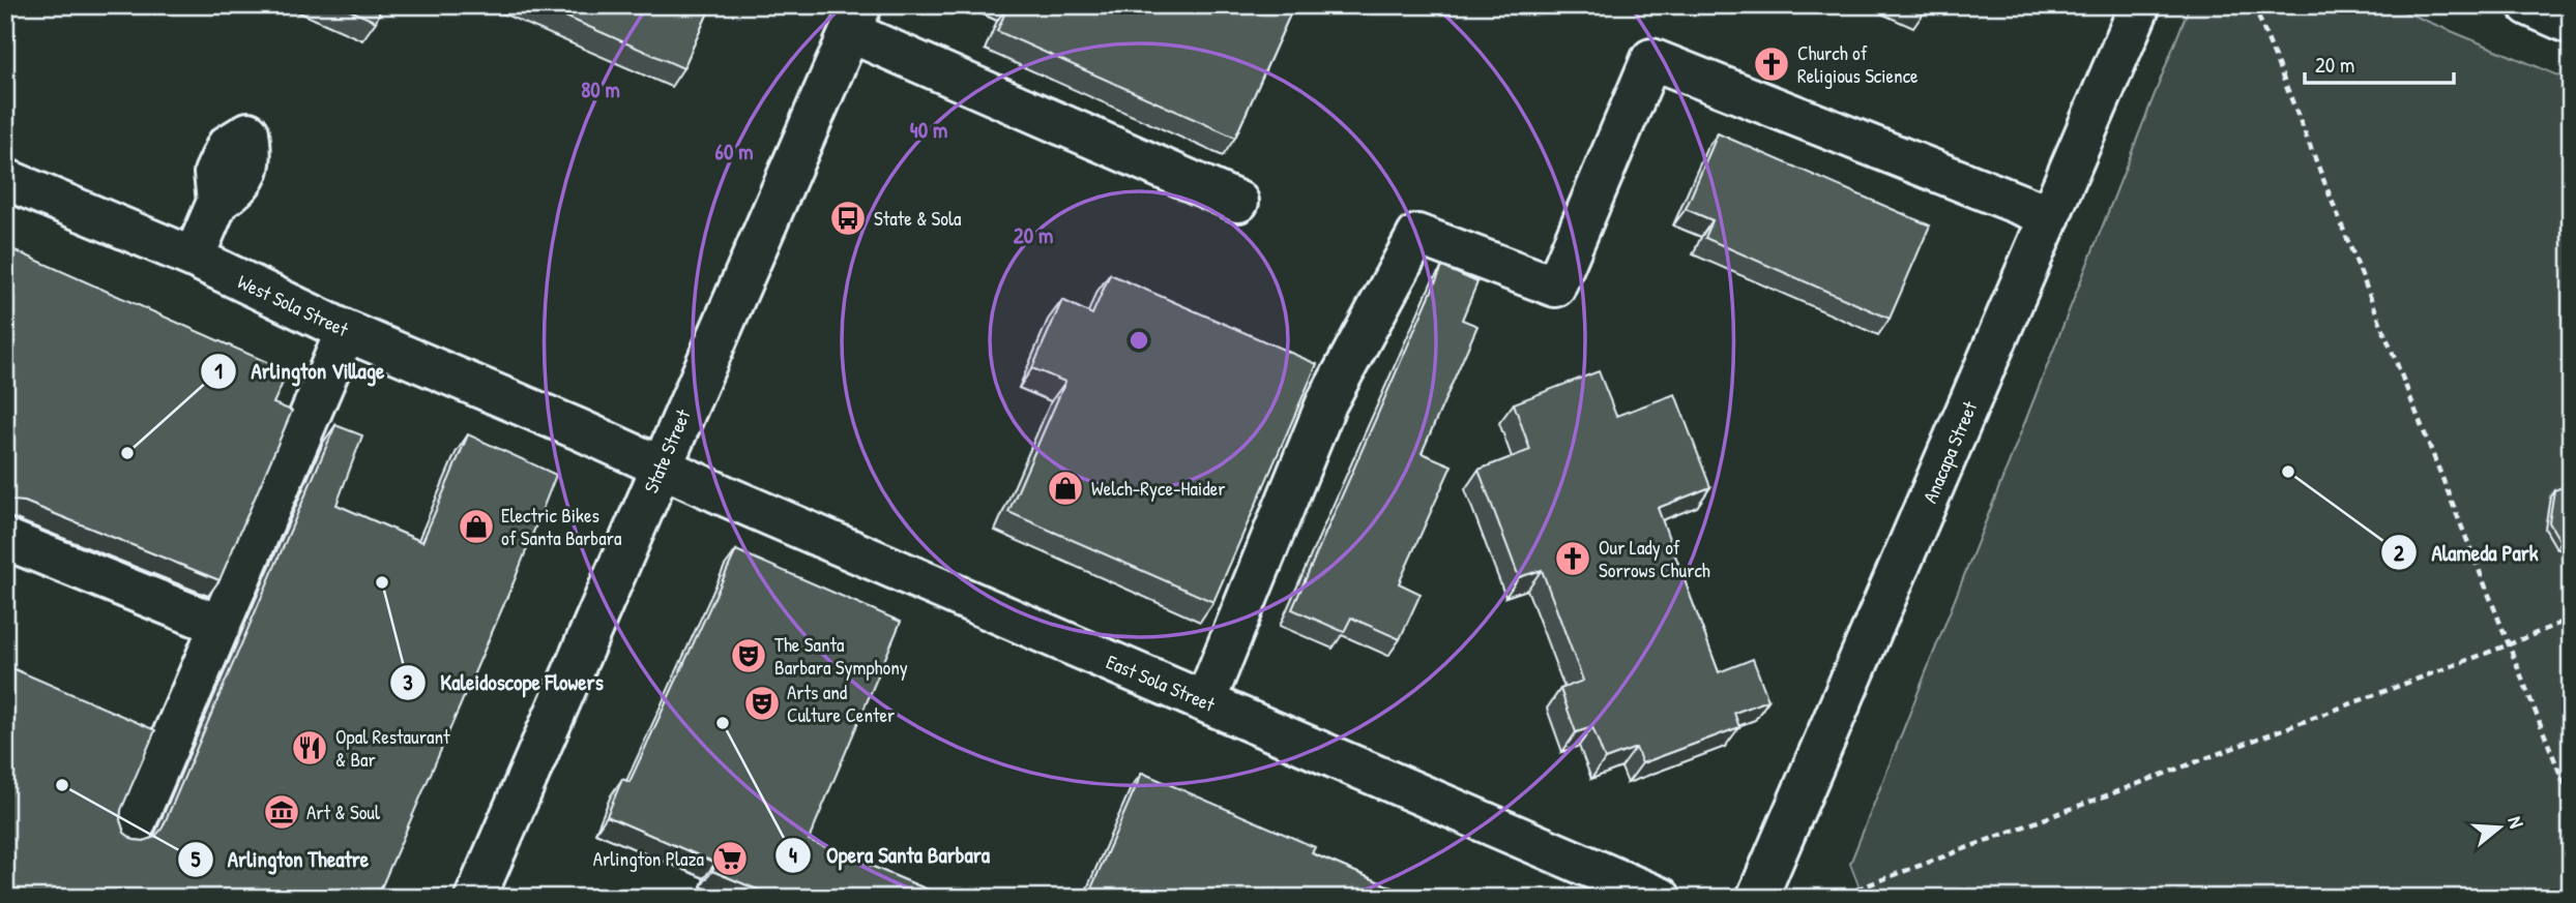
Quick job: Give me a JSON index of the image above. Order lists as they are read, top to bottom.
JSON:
{
  "streets": {
    "street": [
      "West Sola Street",
      "State Street",
      "Anacapa Street",
      "East Sola Street"
    ]
  },
  "crossings": [
    ["West Sola Street", "State Street"],
    ["West Sola Street", "East Sola Street"],
    ["State Street", "East Sola Street"]
  ],
  "places": {
    "church": ["Church of Religious Science", "Our Lady of Sorrows Church"],
    "bus stop": ["State & Sola"],
    "other": [
      "Arlington Village",
      "Alameda Park",
      "Kaleidoscope Flowers",
      "Opera Santa Barbara",
      "Arlington Theatre"
    ],
    "shop": ["Welch-Ryce-Haider", "Electric Bikes of Santa Barbara"],
    "theatre": ["The Santa Barbara Symphony", "Arts and Culture Center"],
    "restaurant": ["Opal Restaurant & Bar"],
    "museum": ["Art & Soul"],
    "supermarket": ["Arlington Plaza"]
  },
  "scale_bar": "20 m",
  "north": "right",
  "rings": [
    "80 m",
    "40 m",
    "60 m",
    "20 m"
  ]
}
